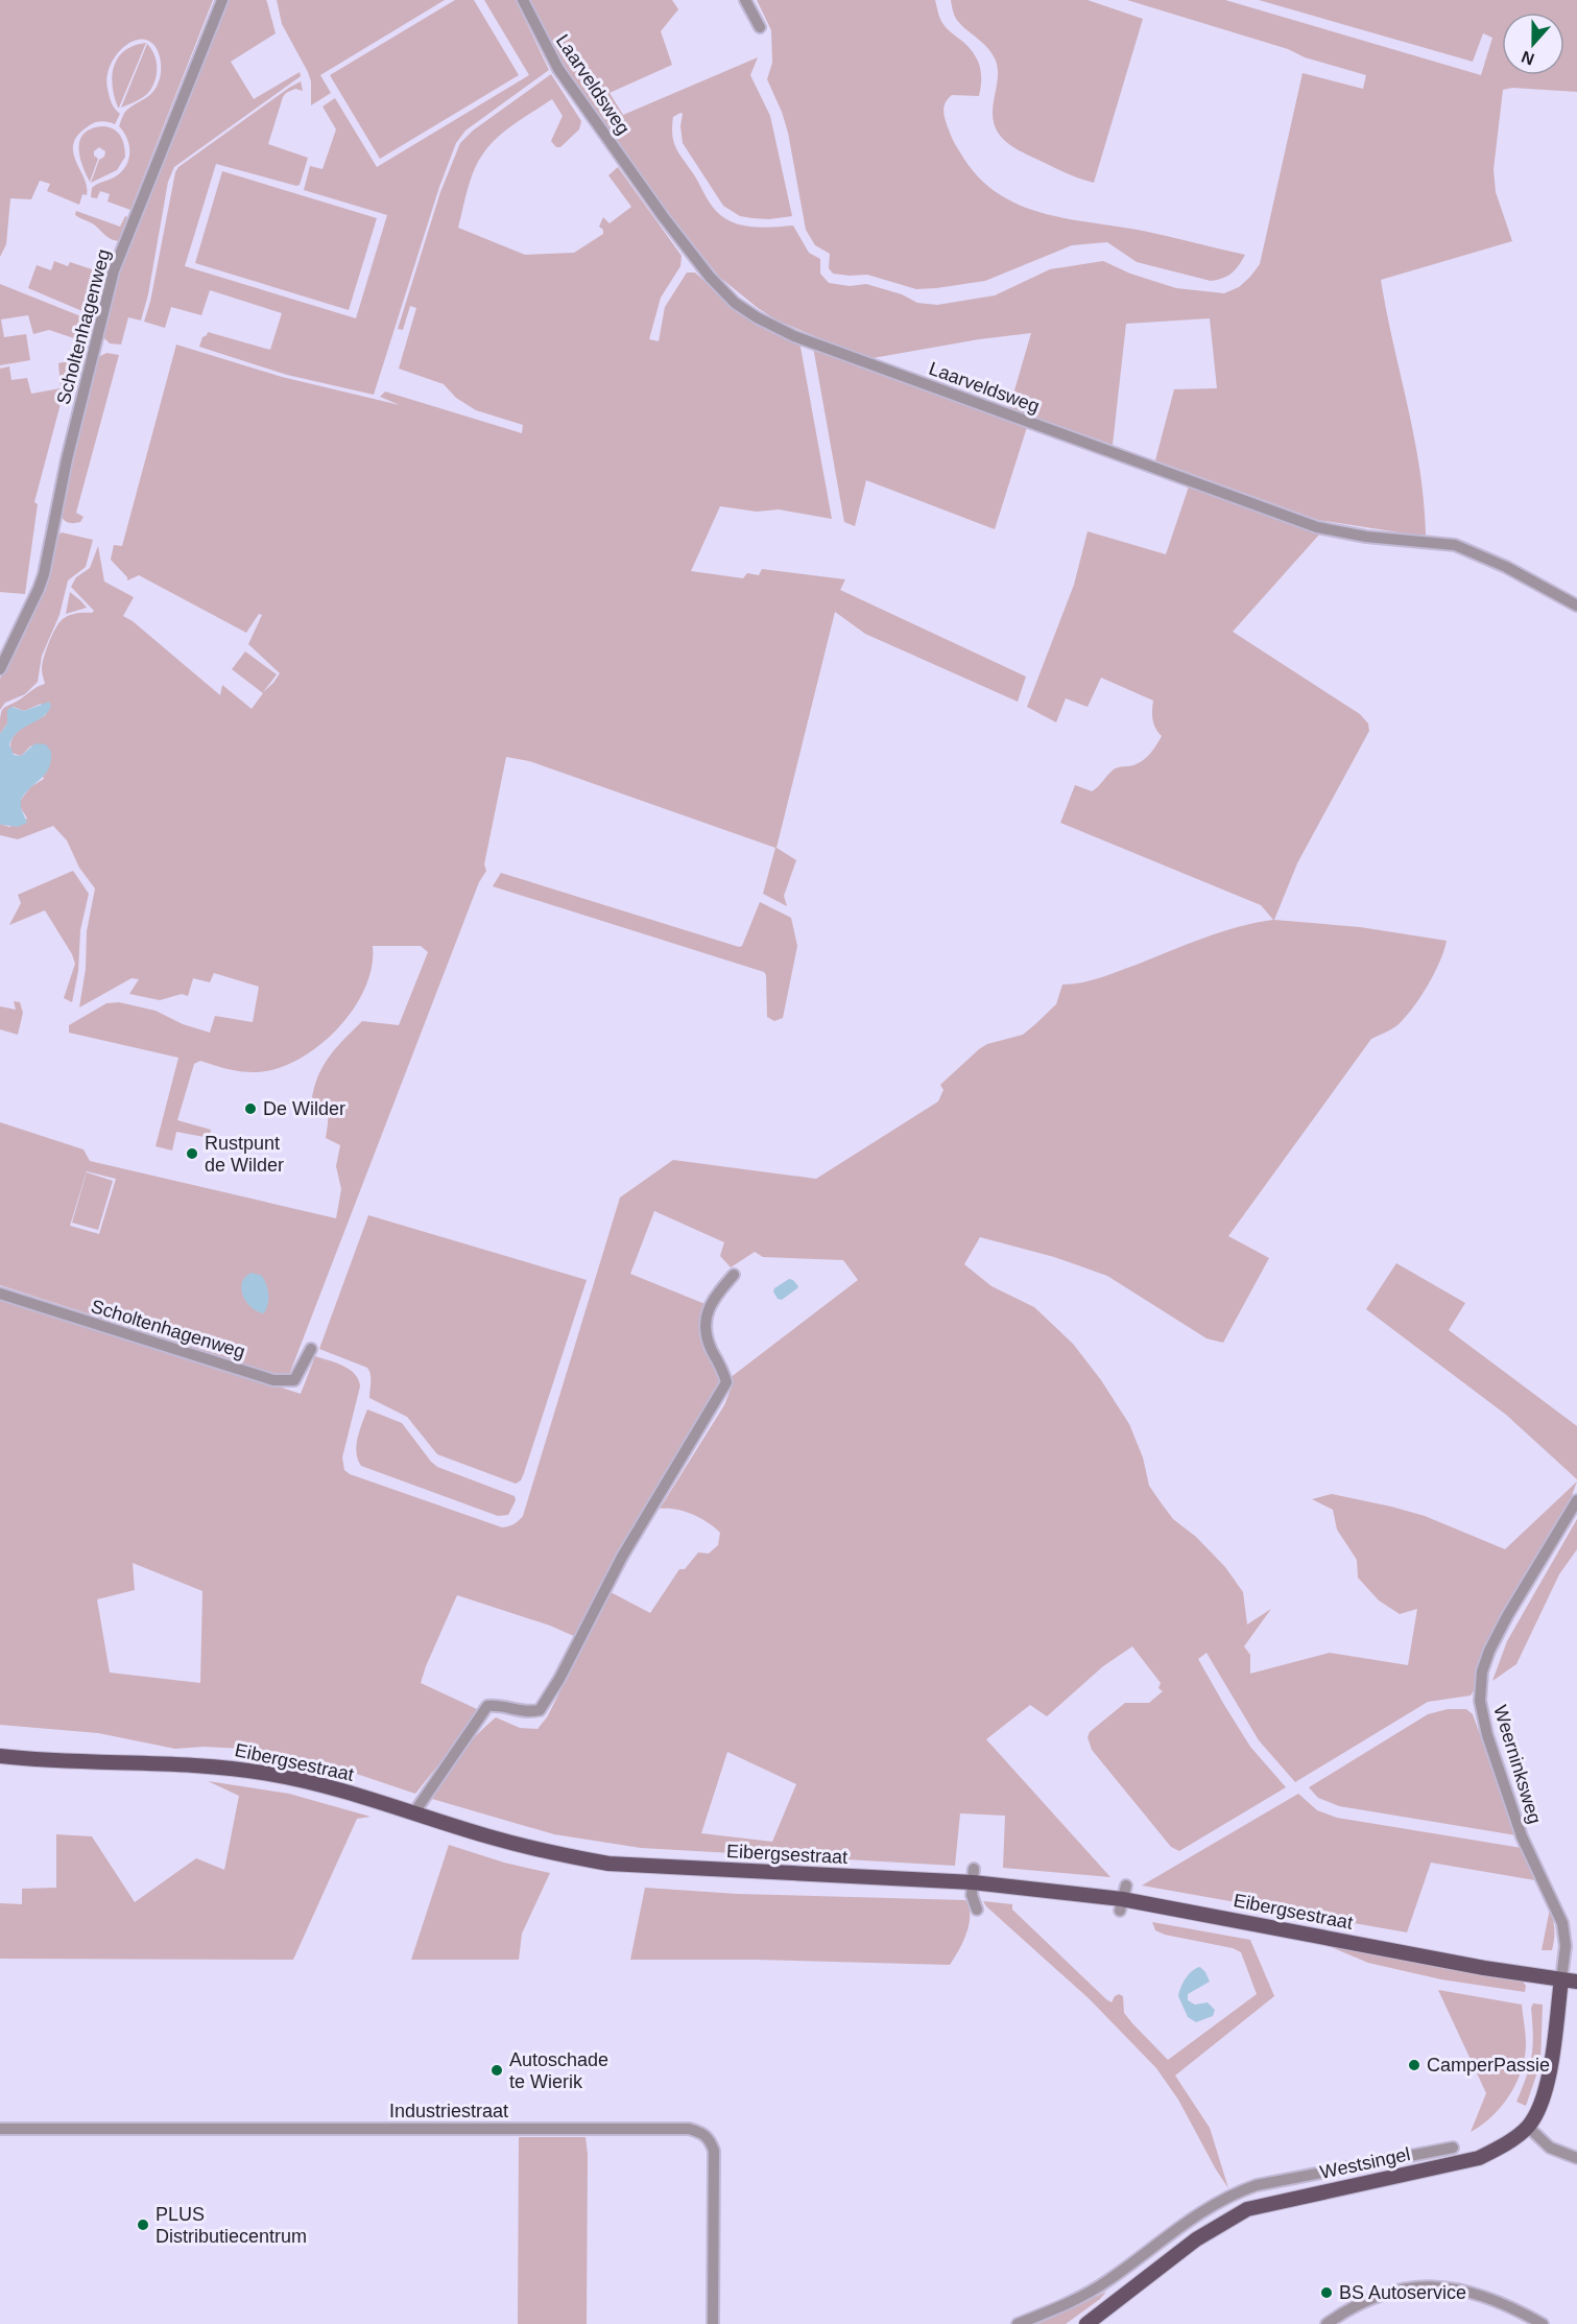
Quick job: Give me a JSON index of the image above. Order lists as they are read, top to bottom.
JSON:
{
  "streets": {
    "main road": ["Eibergsestraat", "Westsingel"],
    "street": [
      "Laarveldsweg",
      "Scholtenhagenweg",
      "Weerninksweg",
      "Industriestraat"
    ]
  },
  "crossings": [
    ["Eibergsestraat", "Weerninksweg"],
    ["Eibergsestraat", "Westsingel"],
    ["Weerninksweg", "Westsingel"]
  ],
  "places": [
    "De Wilder",
    "Rustpunt de Wilder",
    "CamperPassie",
    "Autoschade te Wierik",
    "PLUS Distributiecentrum",
    "BS Autoservice"
  ],
  "north": "bottom"
}
